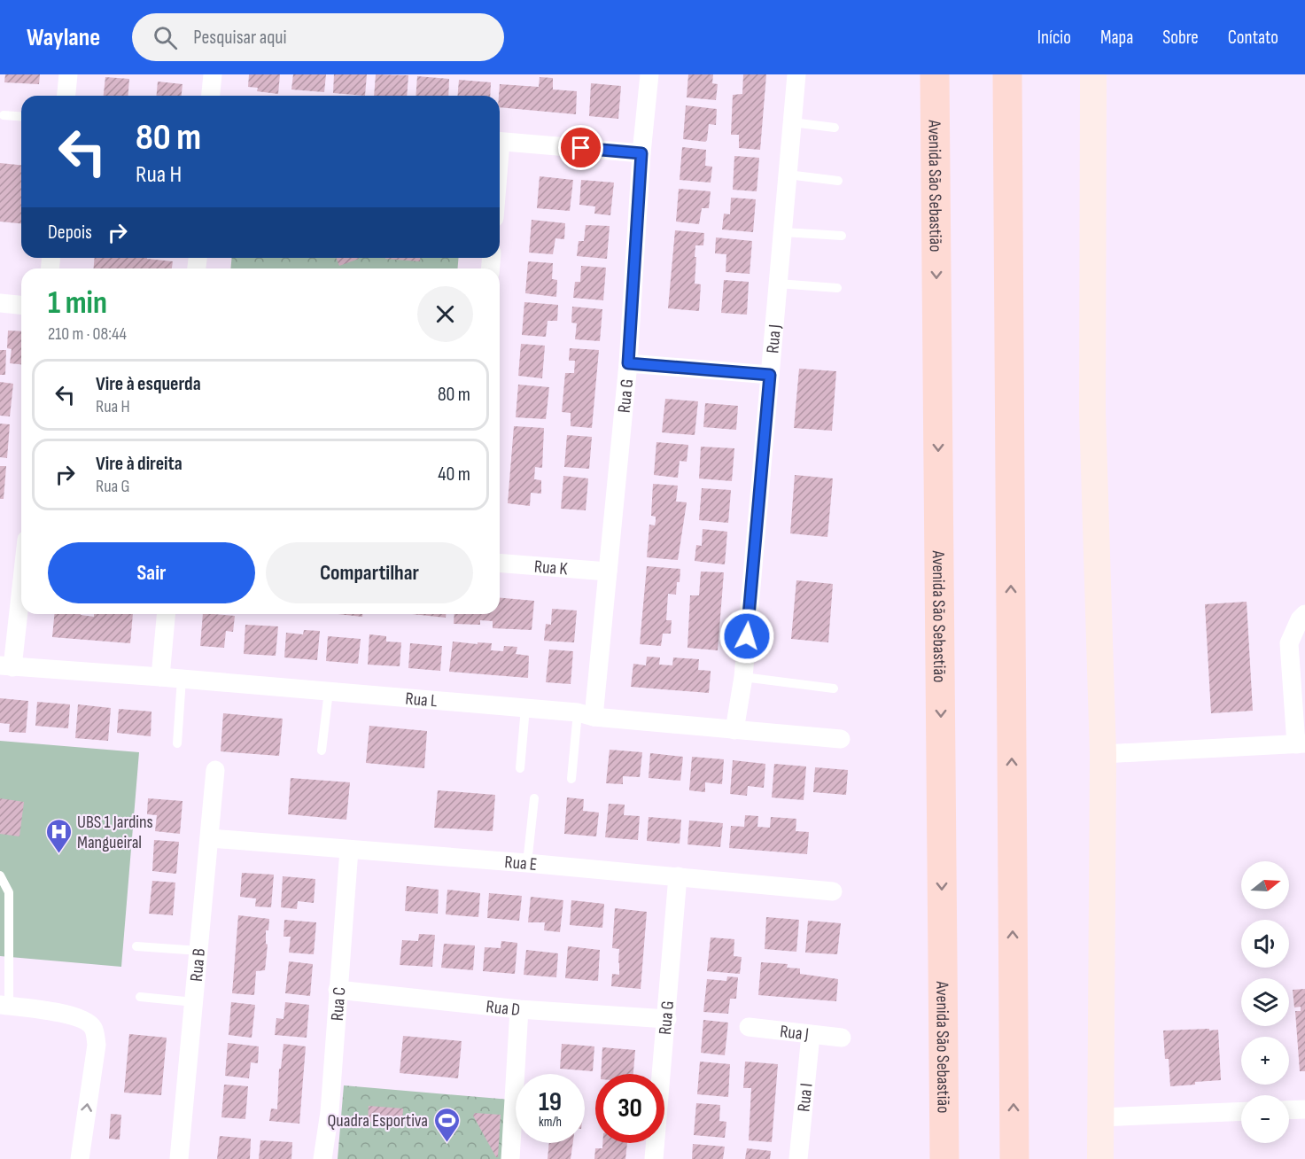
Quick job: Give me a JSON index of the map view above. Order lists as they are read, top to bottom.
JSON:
{
  "streets": {
    "main road": ["Avenida São Sebastião"],
    "street": [
      "Rua J",
      "Rua G",
      "Rua K",
      "Rua L",
      "Rua E",
      "Rua B",
      "Rua C",
      "Rua D",
      "Rua I"
    ]
  },
  "crossings": [
    ["Rua J", "Rua L"],
    ["Rua J", "Rua I"],
    ["Rua G", "Rua K"],
    ["Rua G", "Rua L"],
    ["Rua G", "Rua E"],
    ["Rua G", "Rua D"],
    ["Rua E", "Rua B"],
    ["Rua E", "Rua C"],
    ["Rua C", "Rua D"]
  ],
  "places": {
    "hospital": ["UBS 1 Jardins Mangueiral"],
    "sports": ["Quadra Esportiva"]
  },
  "north": "right",
  "page": {
    "header": "Waylane",
    "search": "Pesquisar aqui",
    "nav": [
      "Início",
      "Mapa",
      "Sobre",
      "Contato"
    ],
    "turn": ["80 m", "Rua H"],
    "then": "Depois",
    "heading": ["1 min", "210 m · 08:44"],
    "list": [
      {
        "name": "Vire à esquerda",
        "note": "Rua H",
        "value": "80 m"
      },
      {
        "name": "Vire à direita",
        "note": "Rua G",
        "value": "40 m"
      }
    ],
    "buttons": ["Sair", "Compartilhar"],
    "map_buttons": ["+", "−"],
    "speed": "19 km/h",
    "limit": "30"
  }
}
